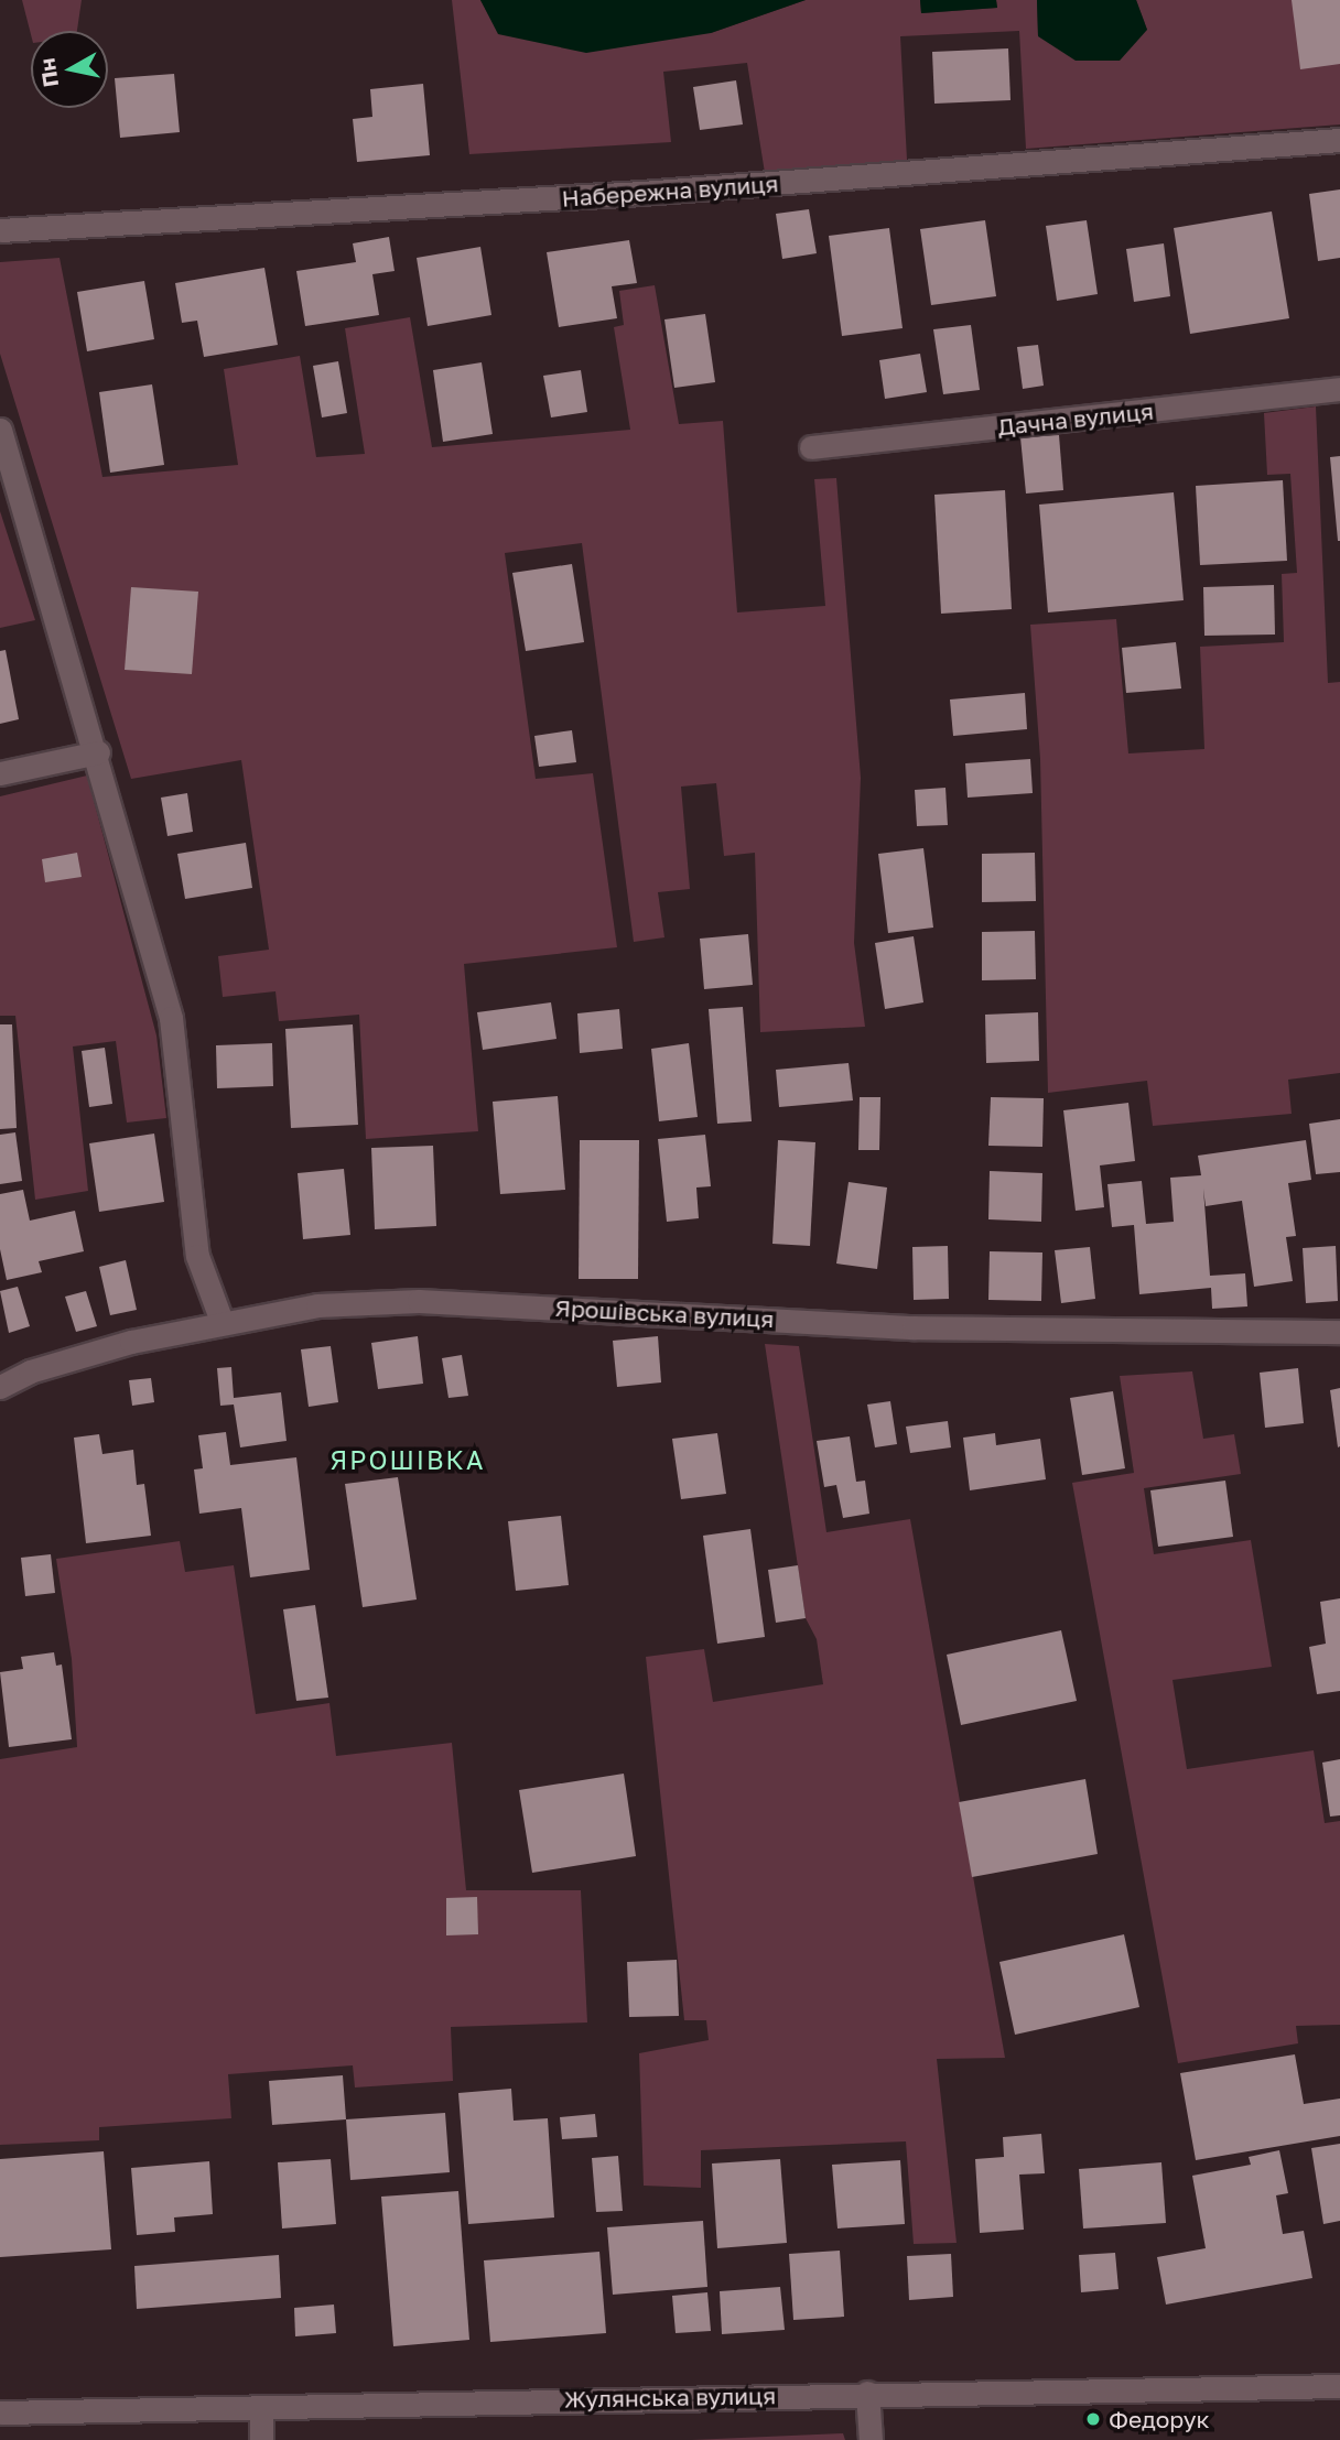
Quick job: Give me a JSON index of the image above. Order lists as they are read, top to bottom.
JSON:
{
  "streets": {
    "street": [
      "Набережна вулиця",
      "Дачна вулиця",
      "Ярошівська вулиця",
      "Жулянська вулиця"
    ]
  },
  "districts": ["ЯРОШІВКА"],
  "places": ["Федорук"],
  "north": "left"
}
